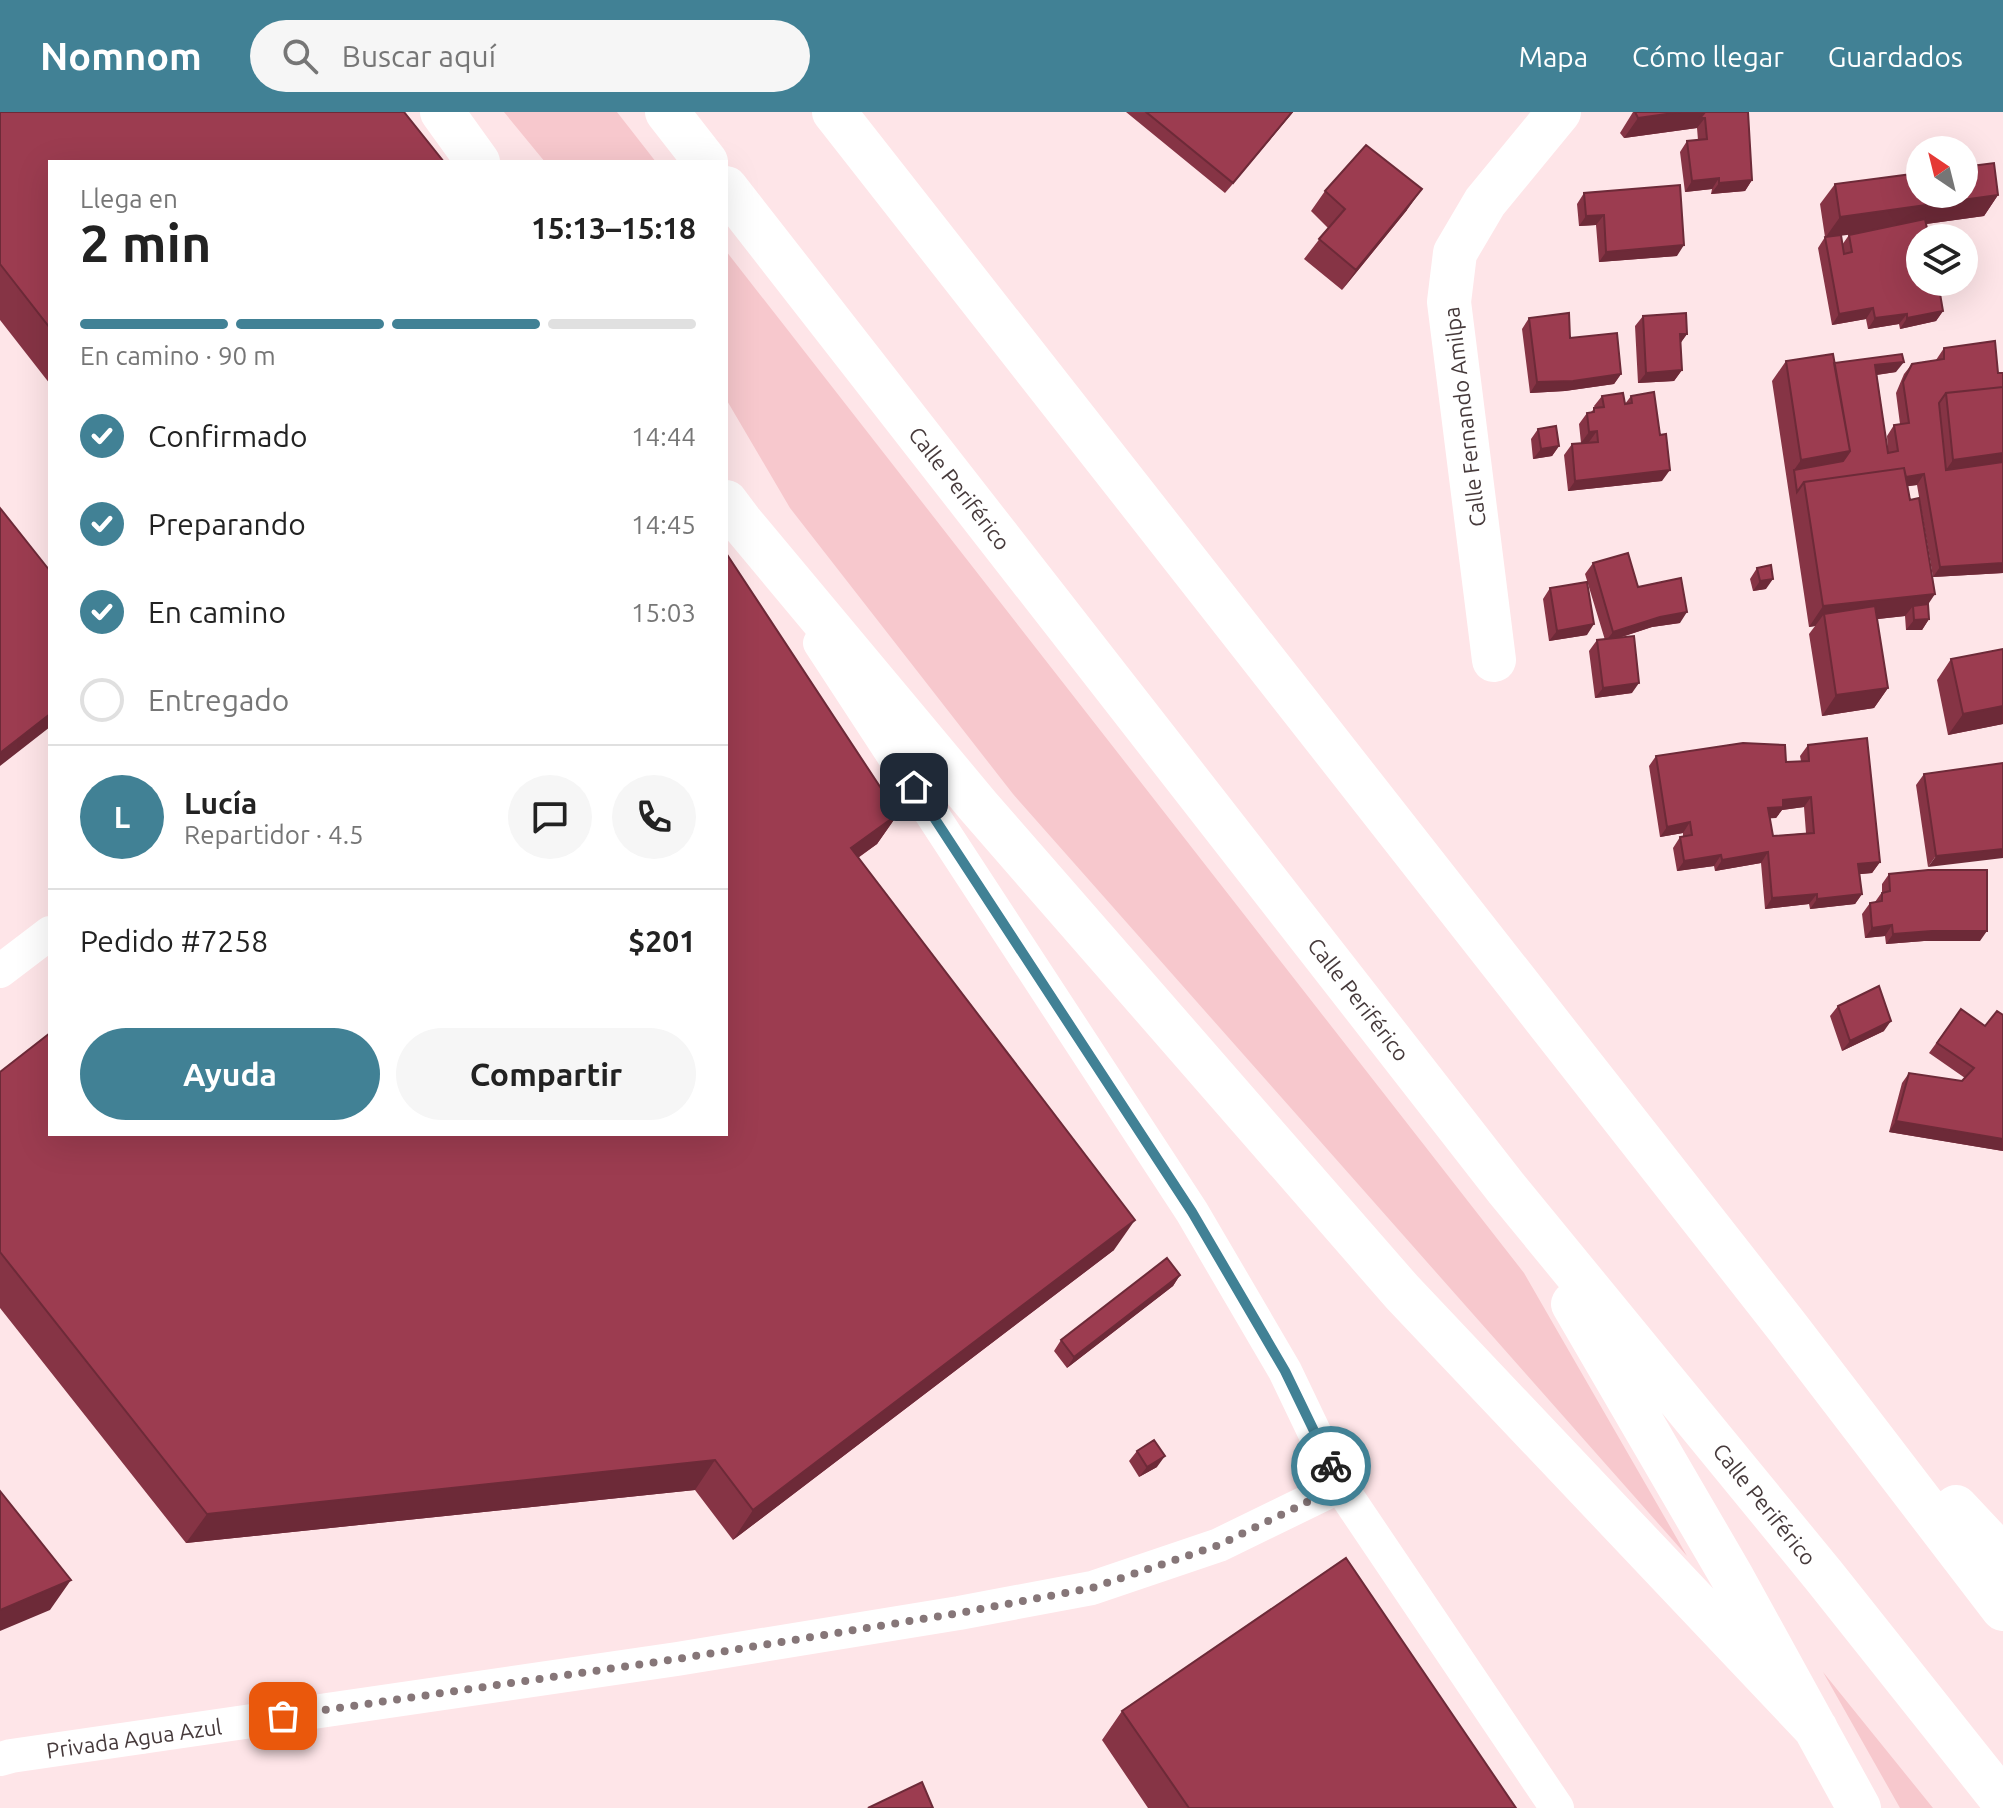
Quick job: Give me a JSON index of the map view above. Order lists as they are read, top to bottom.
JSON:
{
  "streets": {
    "main road": ["Calle Fernando Amilpa", "Calle Periférico"],
    "lane": ["Privada Agua Azul"]
  },
  "north": "top left",
  "page": {
    "header": "Nomnom",
    "search": "Buscar aquí",
    "nav": ["Mapa", "Cómo llegar", "Guardados"],
    "heading": ["2 min", "Llega en", "15:13–15:18"],
    "panel": [
      "Lucía",
      "Repartidor · 4.5",
      "Pedido #7258",
      "$201"
    ],
    "bar": "En camino · 90 m",
    "list": [
      ["Confirmado", "14:44"],
      ["Preparando", "14:45"],
      ["En camino", "15:03"],
      "Entregado"
    ],
    "round": "L",
    "buttons": ["Ayuda", "Compartir"]
  }
}
